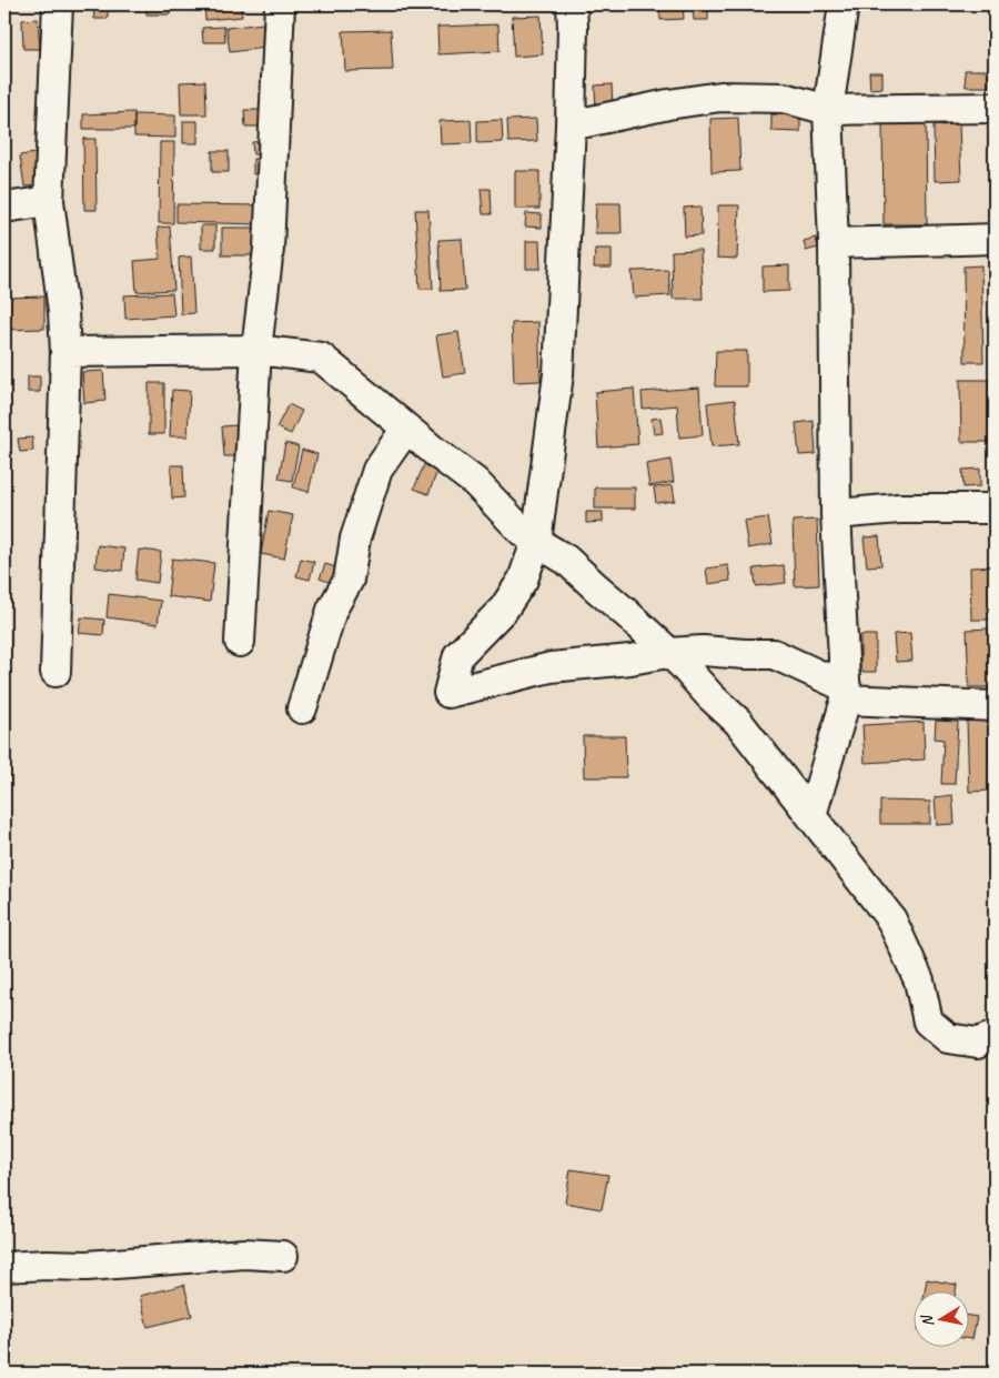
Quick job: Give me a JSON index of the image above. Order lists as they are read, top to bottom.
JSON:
{
  "north": "left"
}
